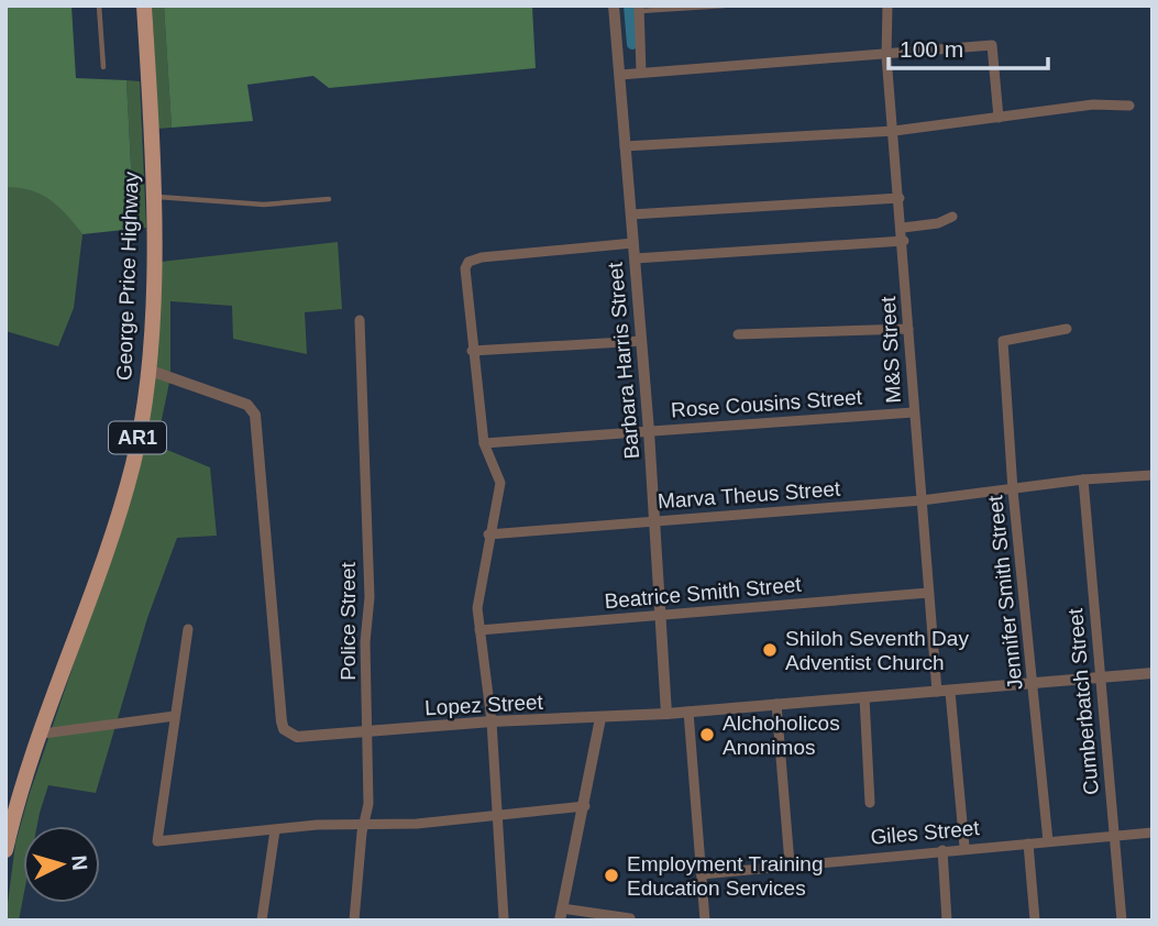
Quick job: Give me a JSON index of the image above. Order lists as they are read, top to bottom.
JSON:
{
  "streets": {
    "main road": ["George Price Highway", "AR1"],
    "street": [
      "M&S Street",
      "Barbara Harris Street",
      "Rose Cousins Street",
      "Marva Theus Street",
      "Beatrice Smith Street",
      "Jennifer Smith Street",
      "Police Street",
      "Cumberbatch Street",
      "Lopez Street",
      "Giles Street"
    ]
  },
  "crossings": [
    ["George Price Highway", "Lopez Street"],
    ["M&S Street", "Rose Cousins Street"],
    ["M&S Street", "Marva Theus Street"],
    ["M&S Street", "Beatrice Smith Street"],
    ["M&S Street", "Lopez Street"],
    ["Barbara Harris Street", "Rose Cousins Street"],
    ["Barbara Harris Street", "Marva Theus Street"],
    ["Barbara Harris Street", "Beatrice Smith Street"],
    ["Barbara Harris Street", "Lopez Street"],
    ["Marva Theus Street", "Jennifer Smith Street"],
    ["Marva Theus Street", "Cumberbatch Street"],
    ["Jennifer Smith Street", "Lopez Street"],
    ["Jennifer Smith Street", "Giles Street"],
    ["Police Street", "Lopez Street"],
    ["Cumberbatch Street", "Lopez Street"],
    ["Cumberbatch Street", "Giles Street"]
  ],
  "places": ["Shiloh Seventh Day Adventist Church", "Alchoholicos Anonimos", "Employment Training Education Services"],
  "scale_bar": "100 m",
  "north": "right"
}
